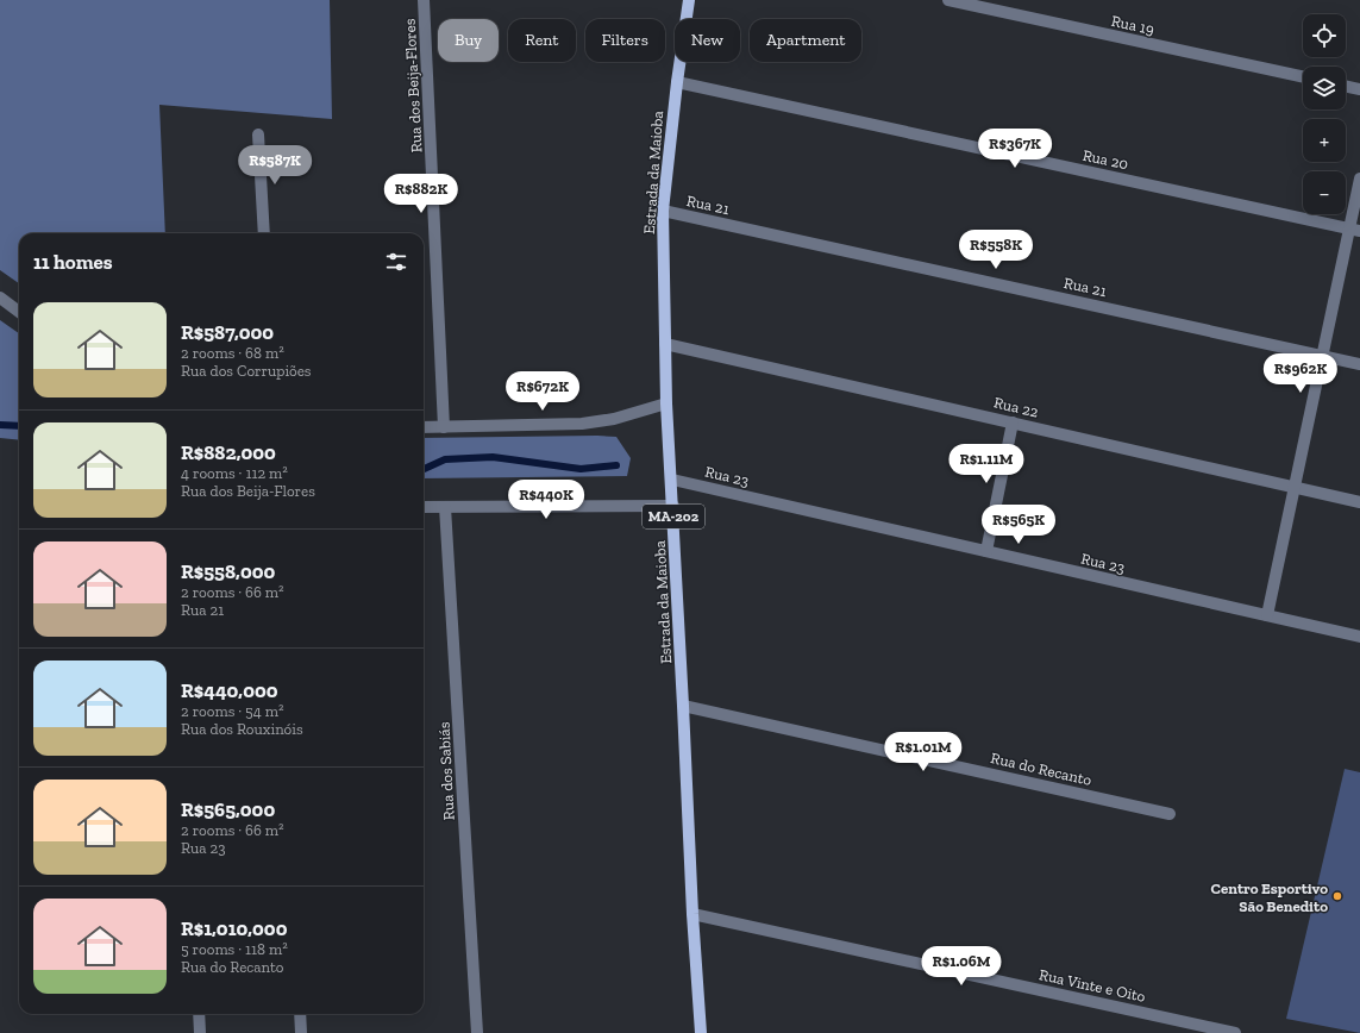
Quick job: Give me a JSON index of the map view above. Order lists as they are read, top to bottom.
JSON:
{
  "streets": {
    "main road": ["Estrada da Maioba", "MA-202"],
    "street": [
      "Rua 19",
      "Rua dos Beija-Flores",
      "Rua 20",
      "Rua 21",
      "Rua 22",
      "Rua 23",
      "Rua do Recanto",
      "Rua dos Sabiás",
      "Rua Vinte e Oito"
    ]
  },
  "crossings": [
    ["Rua 20", "Estrada da Maioba"],
    ["Estrada da Maioba", "Rua 21"],
    ["Estrada da Maioba", "Rua 22"],
    ["Estrada da Maioba", "Rua 23"],
    ["Estrada da Maioba", "Rua do Recanto"],
    ["Estrada da Maioba", "Rua Vinte e Oito"]
  ],
  "places": ["Centro Esportivo São Benedito"],
  "page": {
    "map_buttons": ["+", "−"],
    "chip": [
      "Buy",
      "Rent",
      "Filters",
      "New",
      "Apartment"
    ],
    "price": [
      "R$367K",
      "R$587K",
      "R$882K",
      "R$558K",
      "R$962K",
      "R$672K",
      "R$1.11M",
      "R$440K",
      "R$565K",
      "R$1.01M",
      "R$1.06M"
    ],
    "heading": "11 homes",
    "list": [
      {
        "name": "R$587,000",
        "note": "2 rooms · 68 m² · Rua dos Corrupiões"
      },
      {
        "name": "R$882,000",
        "note": "4 rooms · 112 m² · Rua dos Beija-Flores"
      },
      {
        "name": "R$558,000",
        "note": "2 rooms · 66 m² · Rua 21"
      },
      {
        "name": "R$440,000",
        "note": "2 rooms · 54 m² · Rua dos Rouxinóis"
      },
      {
        "name": "R$565,000",
        "note": "2 rooms · 66 m² · Rua 23"
      },
      {
        "name": "R$1,010,000",
        "note": "5 rooms · 118 m² · Rua do Recanto"
      }
    ]
  }
}
